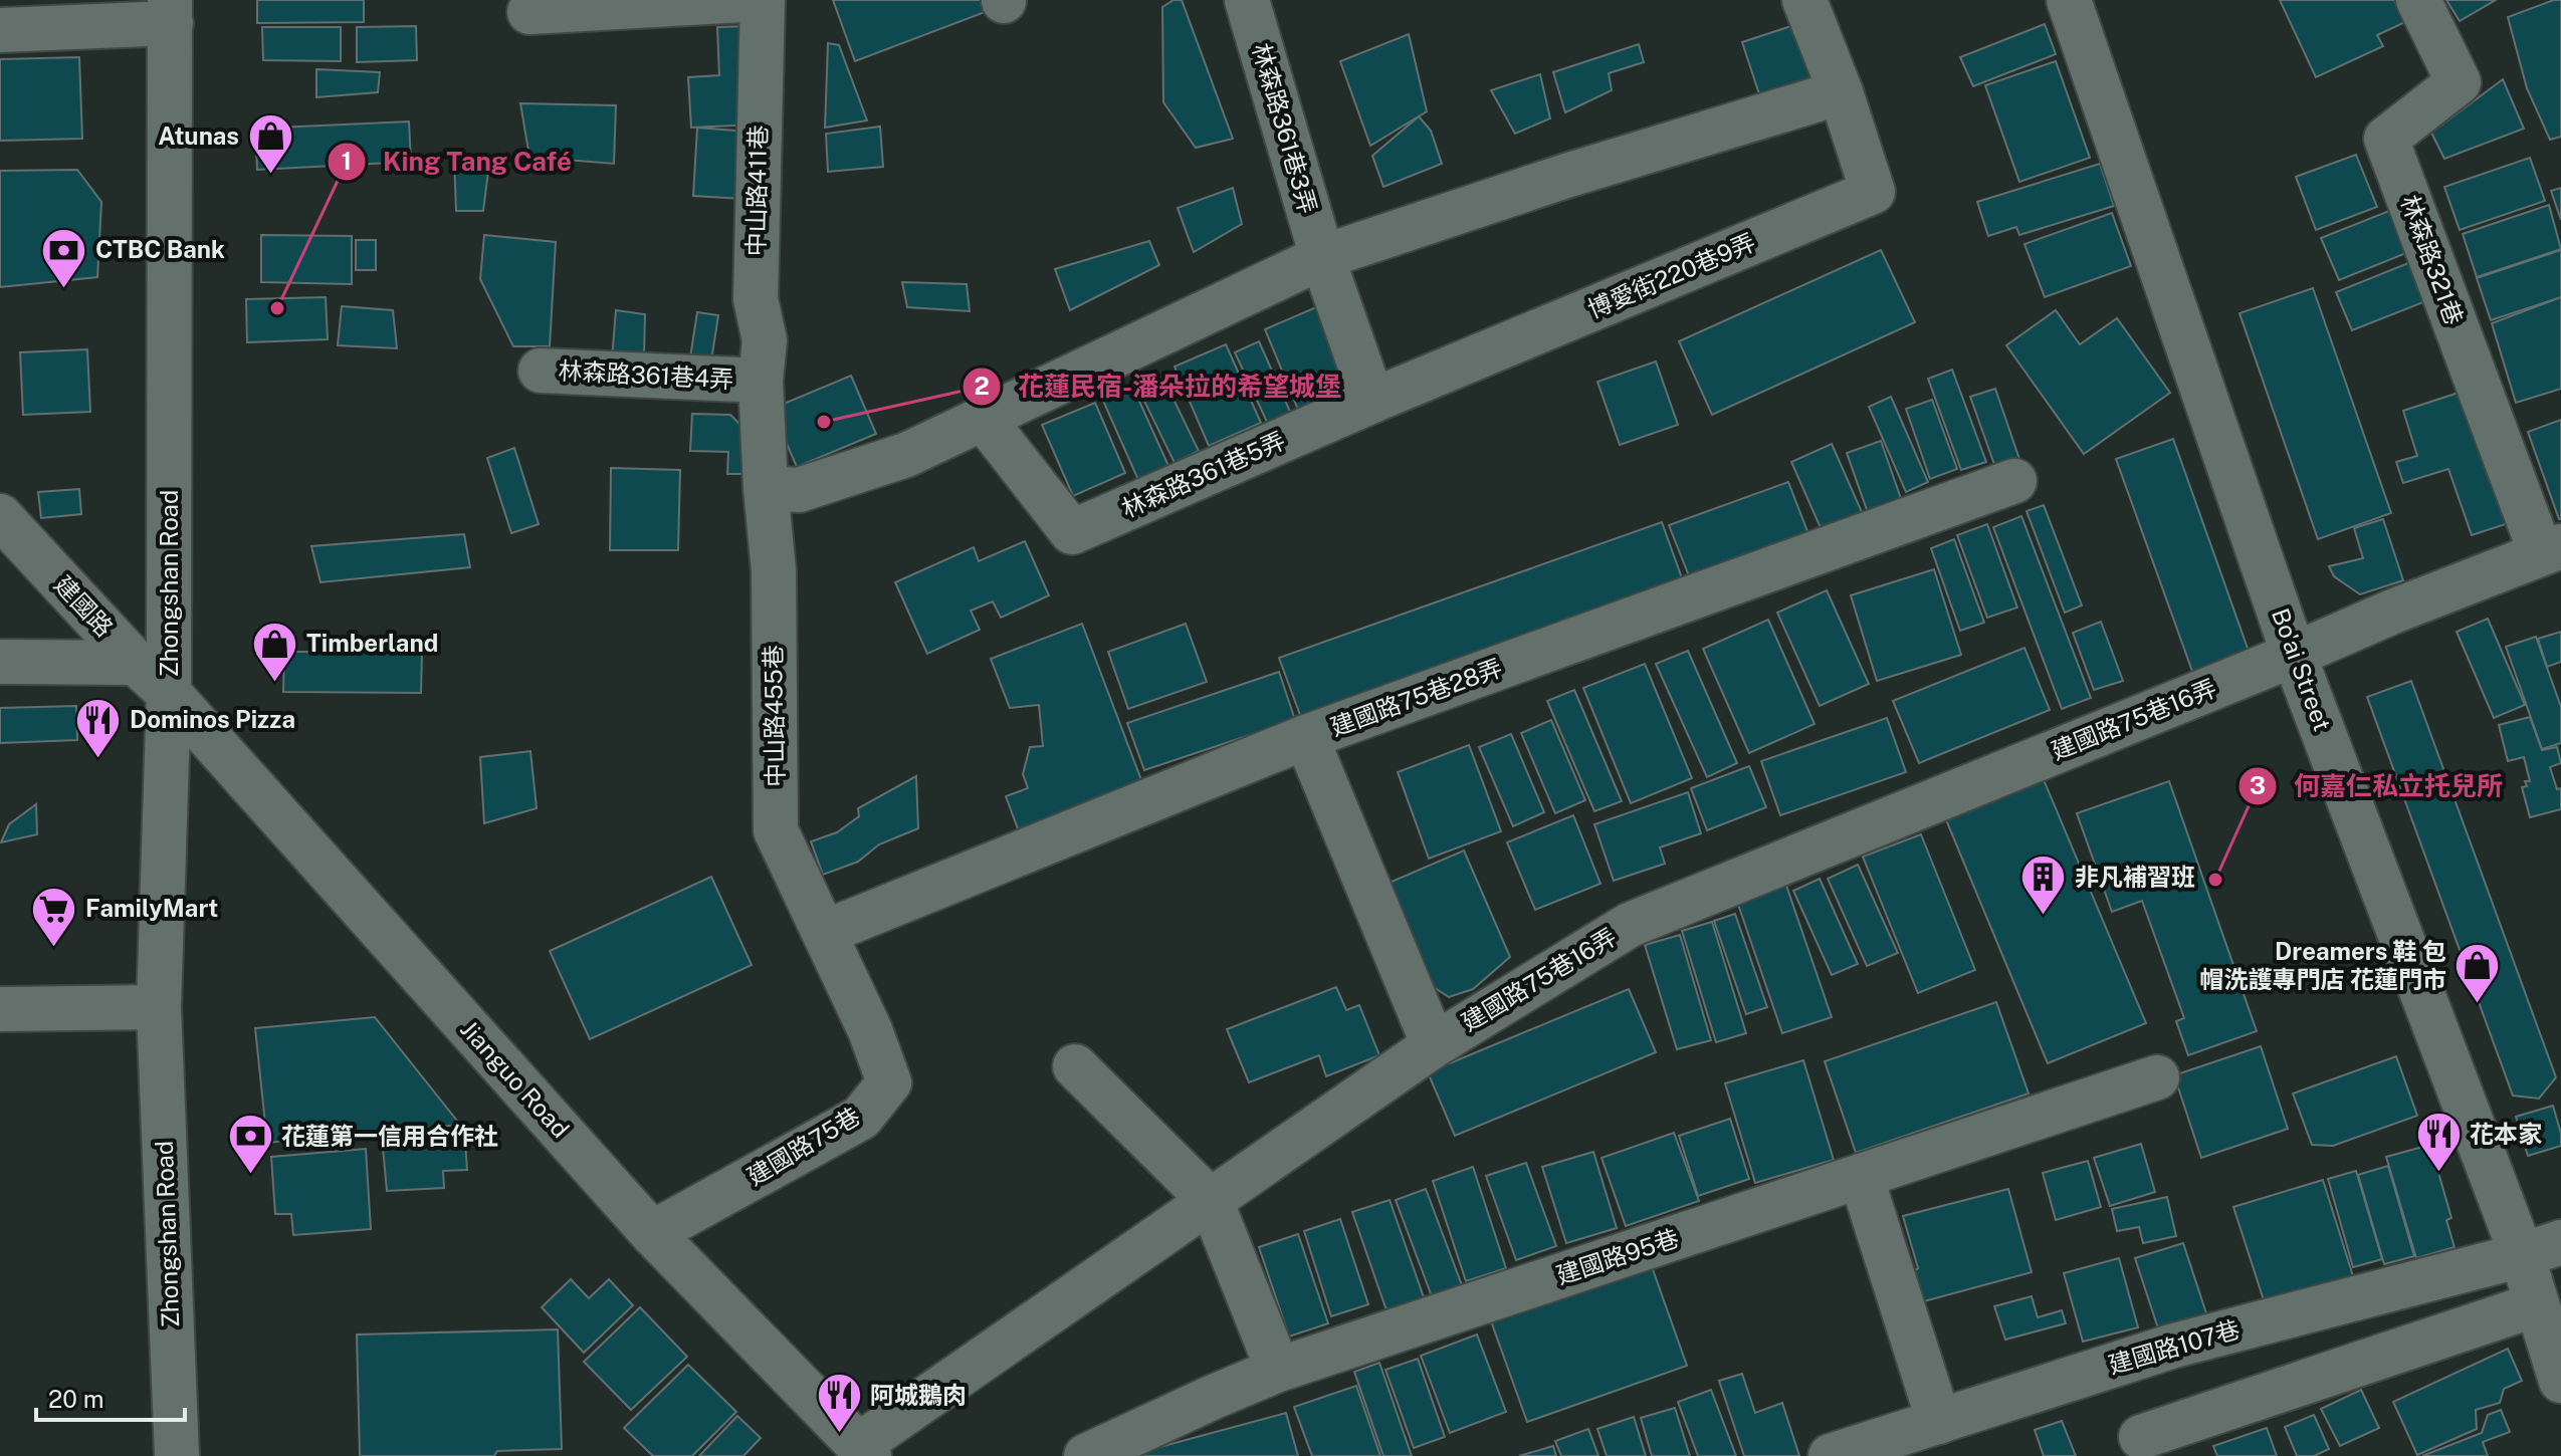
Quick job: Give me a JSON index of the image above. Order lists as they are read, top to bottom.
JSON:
{
  "streets": {
    "street": [
      "林森路361巷3弄",
      "中山路411巷",
      "林森路321巷",
      "博愛街220巷9弄",
      "林森路361巷4弄",
      "林森路361巷5弄",
      "Zhongshan Road",
      "建國路",
      "Bo'ai Street",
      "建國路75巷28弄",
      "中山路455巷",
      "建國路75巷16弄",
      "Jianguo Road",
      "建國路75巷",
      "建國路95巷",
      "建國路107巷"
    ]
  },
  "crossings": [
    ["中山路411巷", "林森路361巷4弄"],
    ["林森路321巷", "Bo'ai Street"],
    ["林森路321巷", "建國路75巷16弄"],
    ["博愛街220巷9弄", "林森路361巷5弄"],
    ["林森路361巷4弄", "中山路455巷"],
    ["Zhongshan Road", "建國路"],
    ["Zhongshan Road", "Jianguo Road"],
    ["建國路", "Jianguo Road"],
    ["Bo'ai Street", "建國路75巷16弄"],
    ["Bo'ai Street", "建國路107巷"],
    ["建國路75巷28弄", "中山路455巷"],
    ["建國路75巷28弄", "建國路75巷"],
    ["中山路455巷", "建國路75巷"],
    ["建國路75巷16弄", "Jianguo Road"],
    ["Jianguo Road", "建國路75巷"]
  ],
  "places": {
    "shop": ["Atunas", "Timberland", "Dreamers 鞋 包 帽洗護專門店 花蓮門市"],
    "bank": ["CTBC Bank", "花蓮第一信用合作社"],
    "other": ["King Tang Café", "花蓮民宿-潘朵拉的希望城堡", "何嘉仁私立托兒所"],
    "restaurant": ["Dominos Pizza", "花本家", "阿城鵝肉"],
    "building": ["非凡補習班"],
    "supermarket": ["FamilyMart"]
  },
  "scale_bar": "20 m"
}
